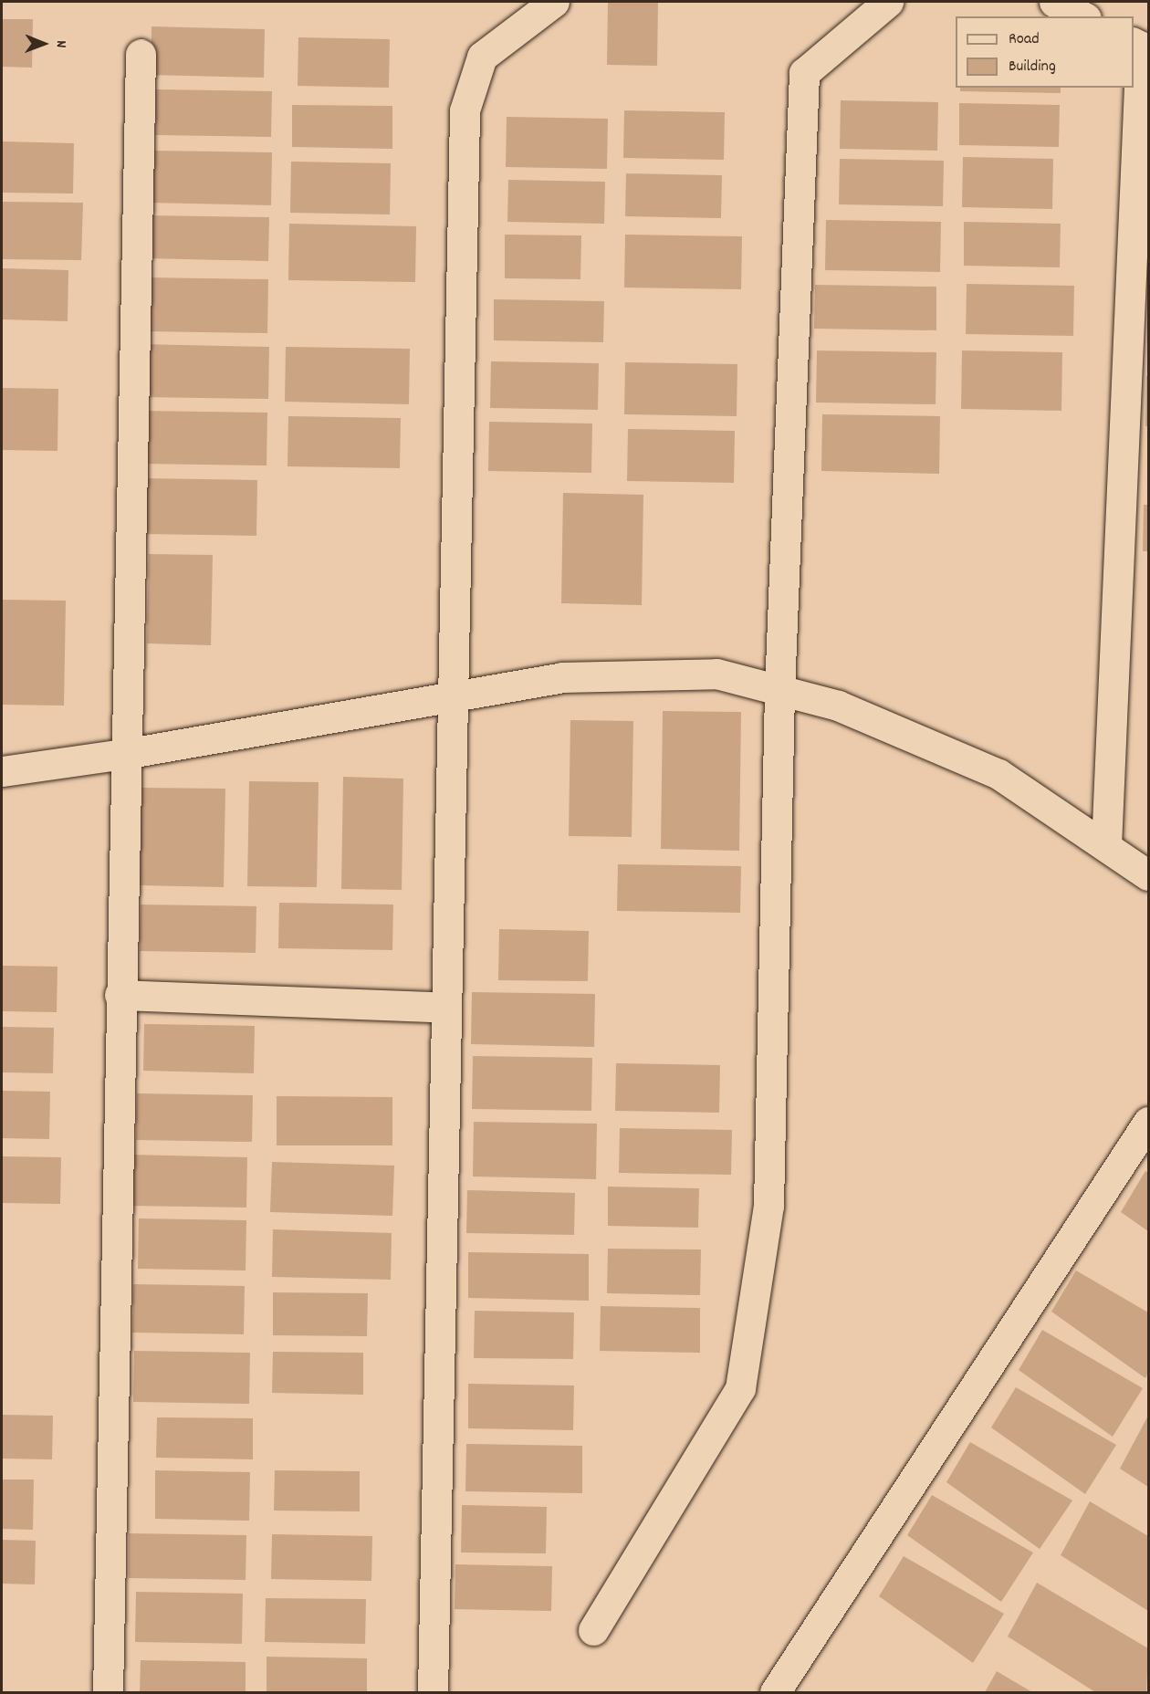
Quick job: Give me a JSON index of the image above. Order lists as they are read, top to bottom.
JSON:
{
  "legend": ["Road", "Building"],
  "north": "right"
}
